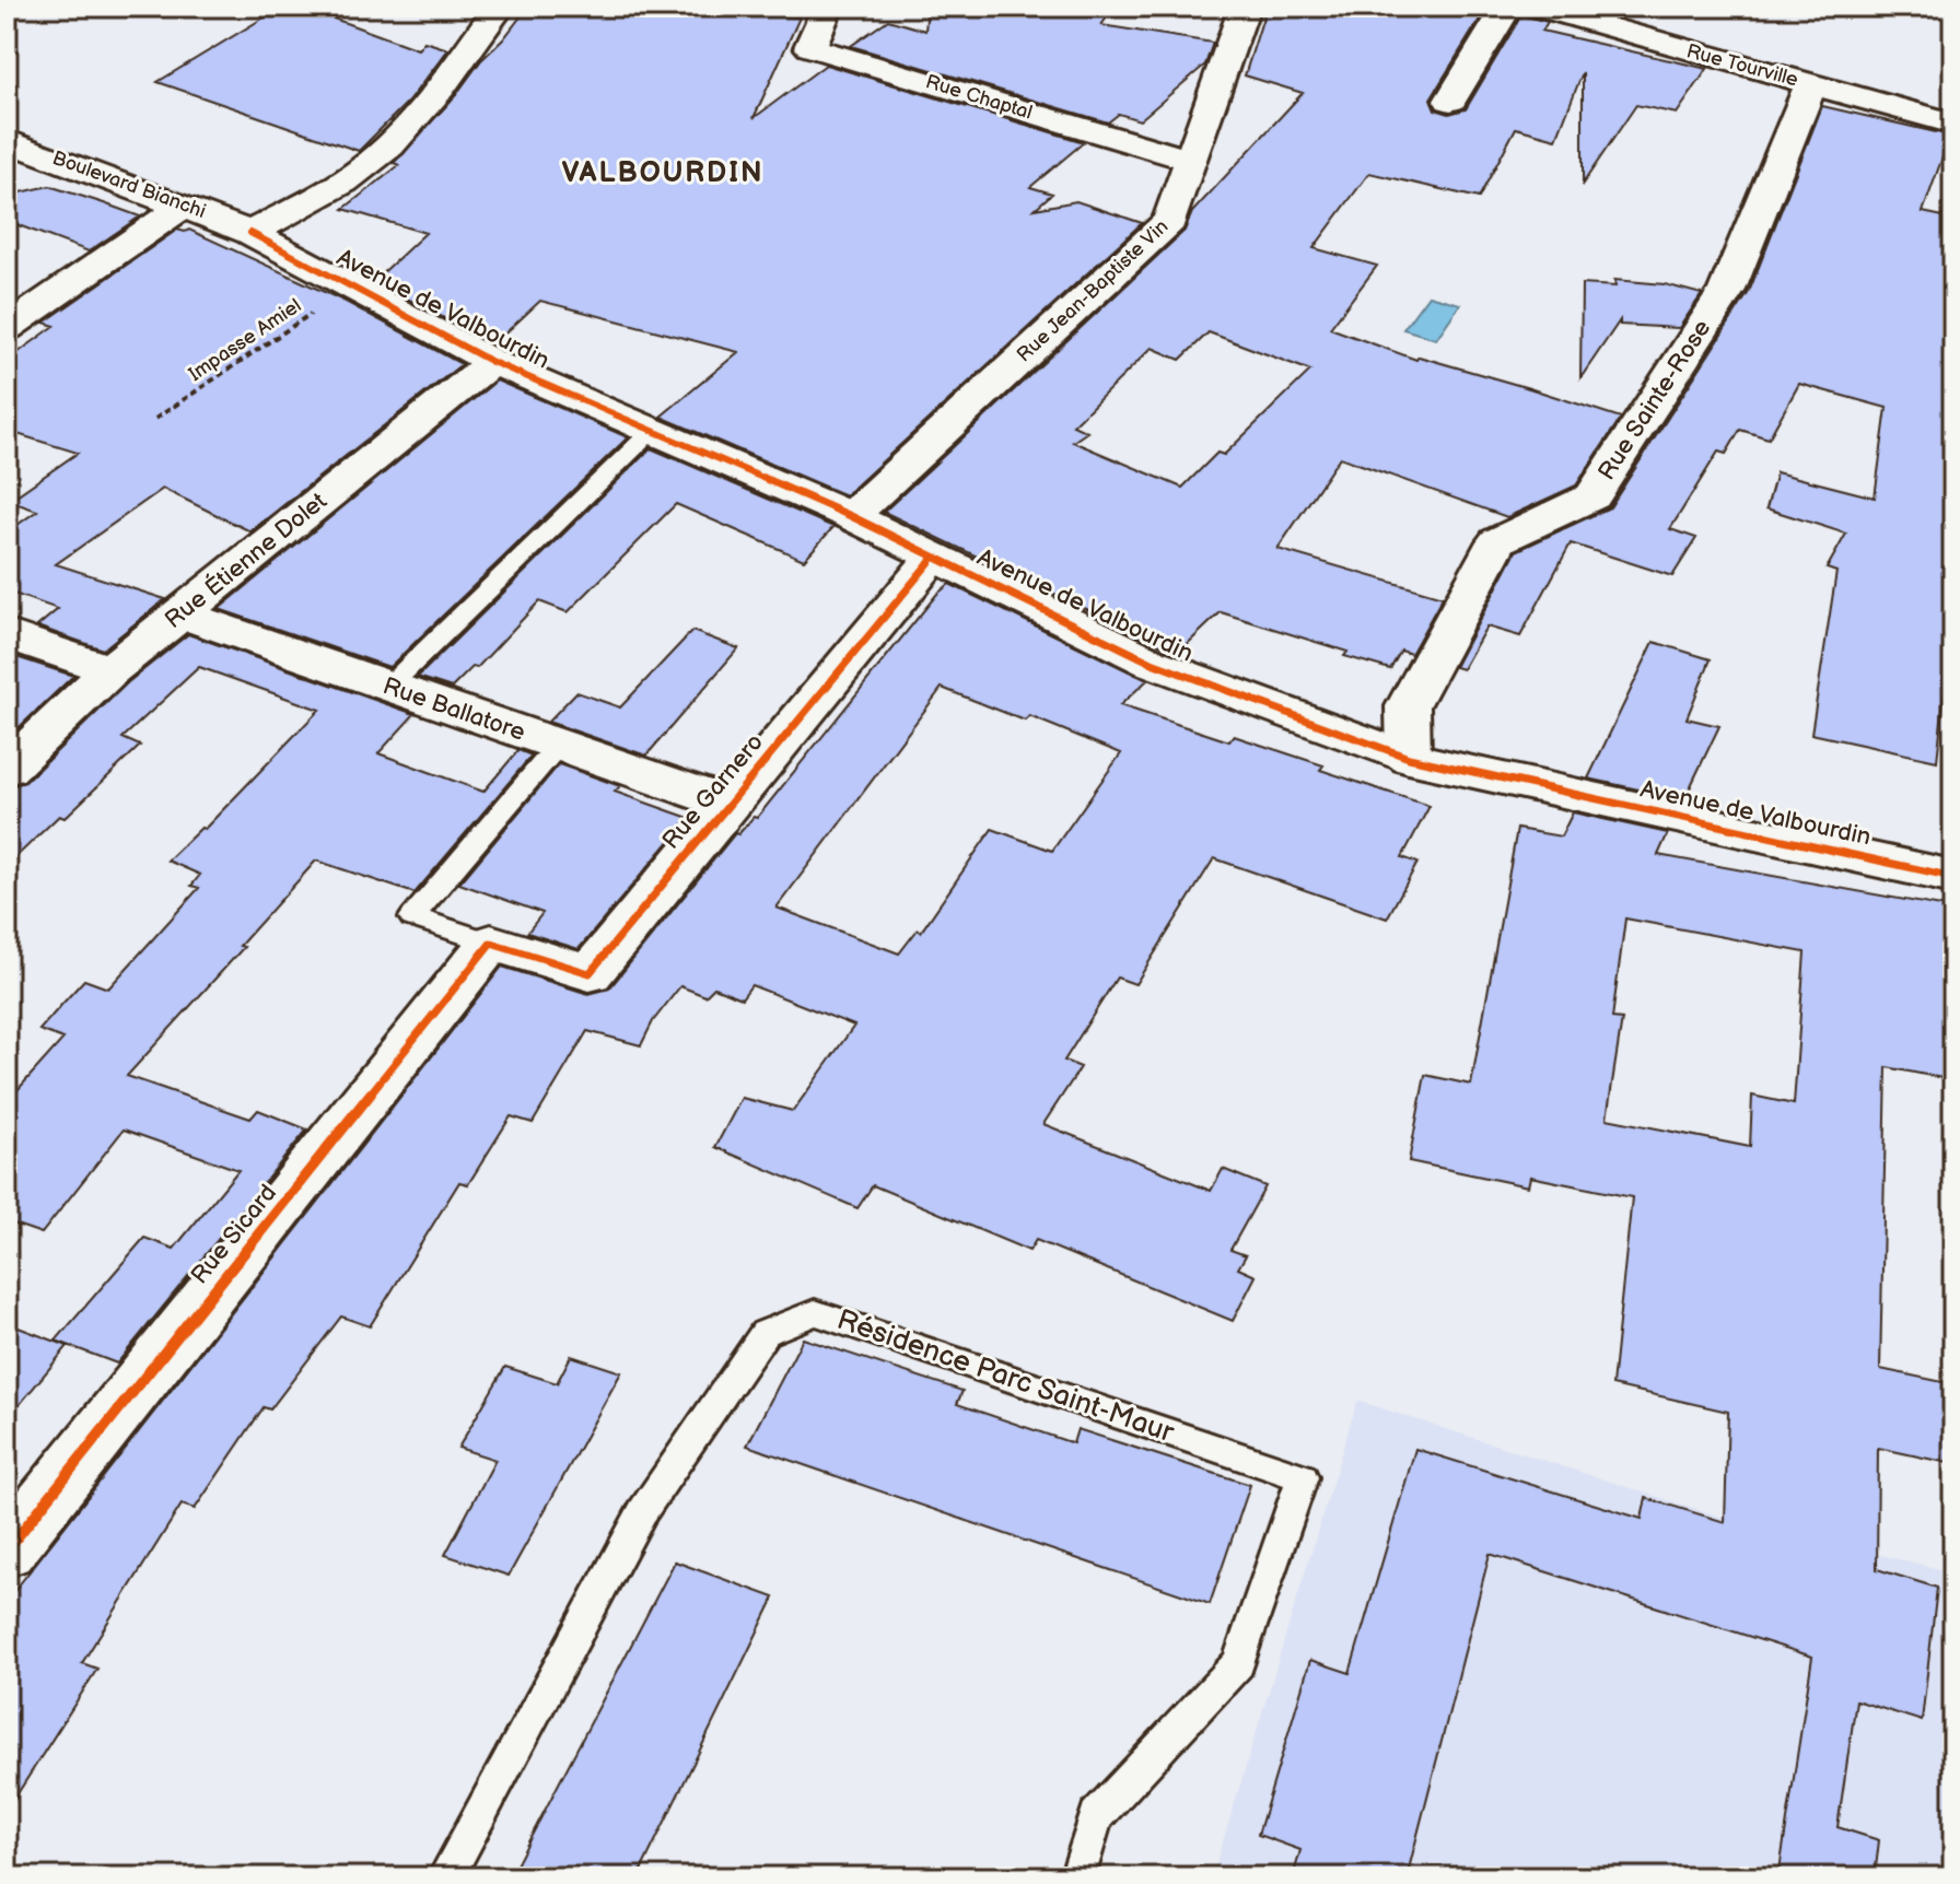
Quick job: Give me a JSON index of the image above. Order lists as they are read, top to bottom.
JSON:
{
  "streets": {
    "street": [
      "Rue Tourville",
      "Rue Chaptal",
      "Boulevard Bianchi",
      "Rue Jean-Baptiste Vin",
      "Avenue de Valbourdin",
      "Rue Sainte-Rose",
      "Rue Étienne Dolet",
      "Rue Ballatore",
      "Rue Garnero",
      "Rue Sicard"
    ],
    "lane": ["Résidence Parc Saint-Maur"],
    "path": ["Impasse Amiel"]
  },
  "crossings": [
    ["Rue Tourville", "Rue Sainte-Rose"],
    ["Rue Chaptal", "Rue Jean-Baptiste Vin"],
    ["Boulevard Bianchi", "Avenue de Valbourdin"],
    ["Rue Jean-Baptiste Vin", "Avenue de Valbourdin"],
    ["Avenue de Valbourdin", "Impasse Amiel"],
    ["Avenue de Valbourdin", "Rue Sainte-Rose"],
    ["Avenue de Valbourdin", "Rue Étienne Dolet"],
    ["Avenue de Valbourdin", "Rue Garnero"],
    ["Rue Étienne Dolet", "Rue Ballatore"],
    ["Rue Ballatore", "Rue Garnero"],
    ["Rue Garnero", "Rue Sicard"]
  ],
  "districts": ["VALBOURDIN"]
}
